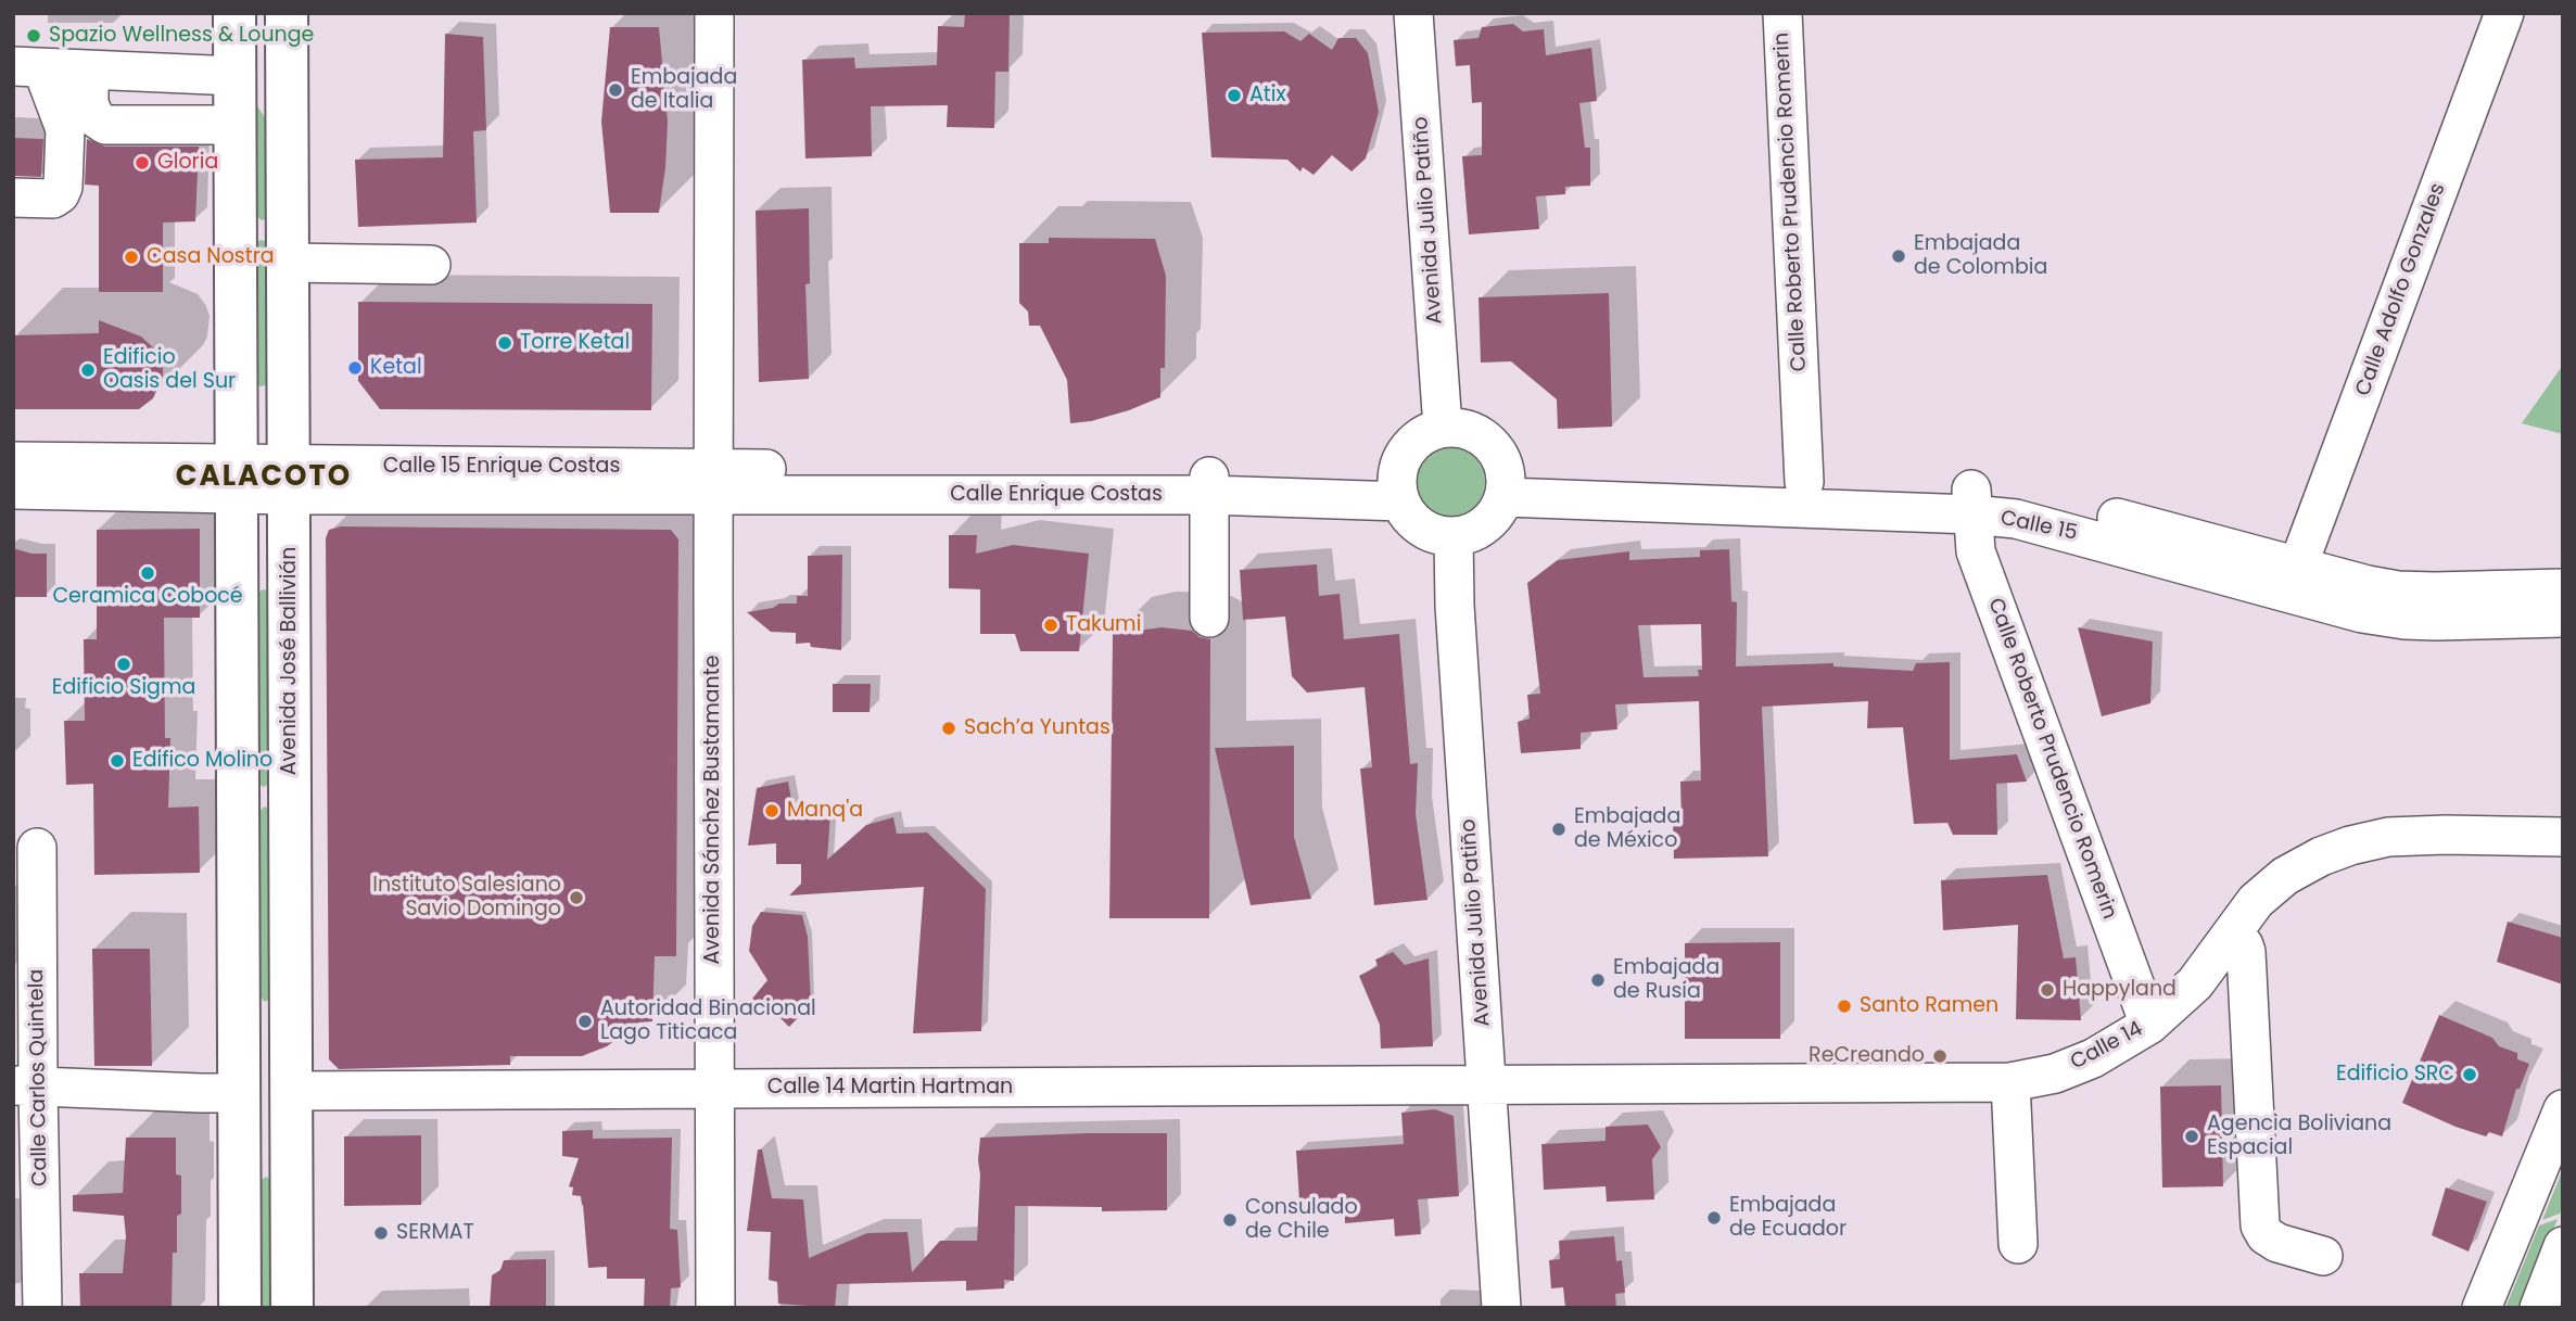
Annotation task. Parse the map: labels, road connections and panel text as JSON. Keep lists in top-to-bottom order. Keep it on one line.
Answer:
{"streets":{"main road":["Avenida José Ballivián"],"street":["Calle Roberto Prudencio Romerin","Avenida Julio Patiño","Calle Adolfo Gonzales","Calle 15 Enrique Costas","Calle Enrique Costas","Calle 15","Avenida Sánchez Bustamante","Calle 14","Calle Carlos Quintela","Calle 14 Martin Hartman"]},"crossings":[["Calle Roberto Prudencio Romerin","Calle 15"],["Calle Roberto Prudencio Romerin","Calle 14"],["Avenida Julio Patiño","Calle Enrique Costas"],["Avenida Julio Patiño","Calle 15"],["Avenida Julio Patiño","Calle 14"],["Avenida Julio Patiño","Calle 14 Martin Hartman"],["Calle Adolfo Gonzales","Calle 15"],["Calle 15 Enrique Costas","Calle Enrique Costas"],["Calle 15 Enrique Costas","Avenida José Ballivián"],["Calle 15 Enrique Costas","Avenida Sánchez Bustamante"],["Calle Enrique Costas","Calle 15"],["Calle Enrique Costas","Avenida Sánchez Bustamante"],["Avenida José Ballivián","Calle 14 Martin Hartman"],["Avenida Sánchez Bustamante","Calle 14 Martin Hartman"],["Calle 14","Calle 14 Martin Hartman"]],"districts":["CALACOTO"],"places":["Spazio Wellness & Lounge","Embajada de Italia","Atix","Gloria","Embajada de Colombia","Casa Nostra","Torre Ketal","Ketal","Edificio Oasis del Sur","Ceramica Cobocé","Takumi","Edificio Sigma","Sach’a Yuntas","Edifico Molino","Manq'a","Embajada de México","Instituto Salesiano Savio Domingo","Embajada de Rusia","Happyland","Santo Ramen","Autoridad Binacional Lago Titicaca","ReCreando","Edificio SRC","Agencia Boliviana Espacial","Embajada de Ecuador","Consulado de Chile","SERMAT"]}
